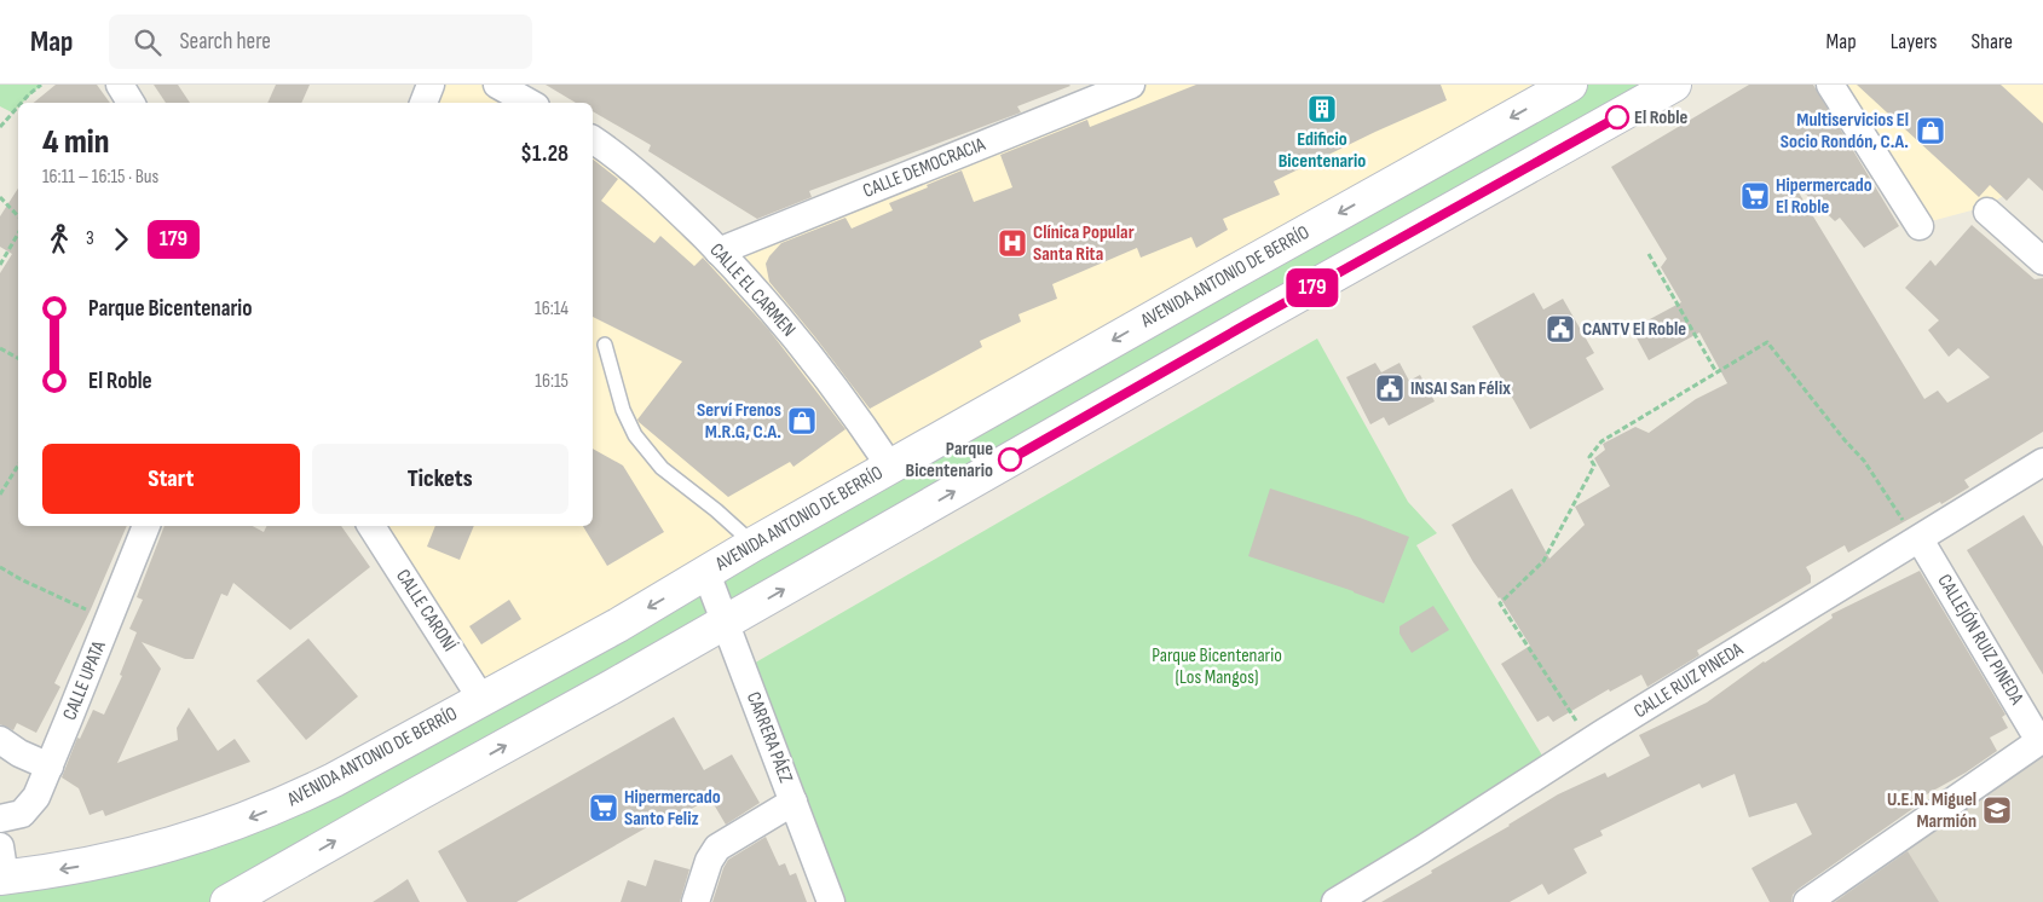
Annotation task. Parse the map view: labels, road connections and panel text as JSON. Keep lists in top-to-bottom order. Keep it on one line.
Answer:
{"streets":{"street":["CALLE DEMOCRACIA","AVENIDA ANTONIO DE BERRÍO","CALLE EL CARMEN","CALLE CARONÍ","CALLEJÓN RUIZ PINEDA","CALLE UPATA","CALLE RUIZ PINEDA","CARRERA PÁEZ"]},"crossings":[["CALLE DEMOCRACIA","CALLE EL CARMEN"],["AVENIDA ANTONIO DE BERRÍO","CALLE EL CARMEN"],["AVENIDA ANTONIO DE BERRÍO","CALLE CARONÍ"],["AVENIDA ANTONIO DE BERRÍO","CARRERA PÁEZ"],["CALLEJÓN RUIZ PINEDA","CALLE RUIZ PINEDA"]],"parks":["Parque Bicentenario (Los Mangos)"],"places":{"building":["Edificio Bicentenario"],"other":["El Roble","Parque Bicentenario"],"shop":["Multiservicios El Socio Rondón, C.A.","Serví Frenos M.R.G, C.A."],"supermarket":["Hipermercado El Roble","Hipermercado Santo Feliz"],"hospital":["Clínica Popular Santa Rita"],"public building":["CANTV El Roble","INSAI San Félix"],"school or university":["U.E.N. Miguel Marmión"]},"lines":["bus line 179"],"page":{"header":"Map","search":"Search here","nav":["Map","Layers","Share"],"on_map":"179","heading":["4 min","16:11 – 16:15 · Bus","$1.28"],"legs":["3","179"],"list":[{"name":"Parque Bicentenario","value":"16:14"},{"name":"El Roble","value":"16:15"}],"buttons":["Start","Tickets"]}}
